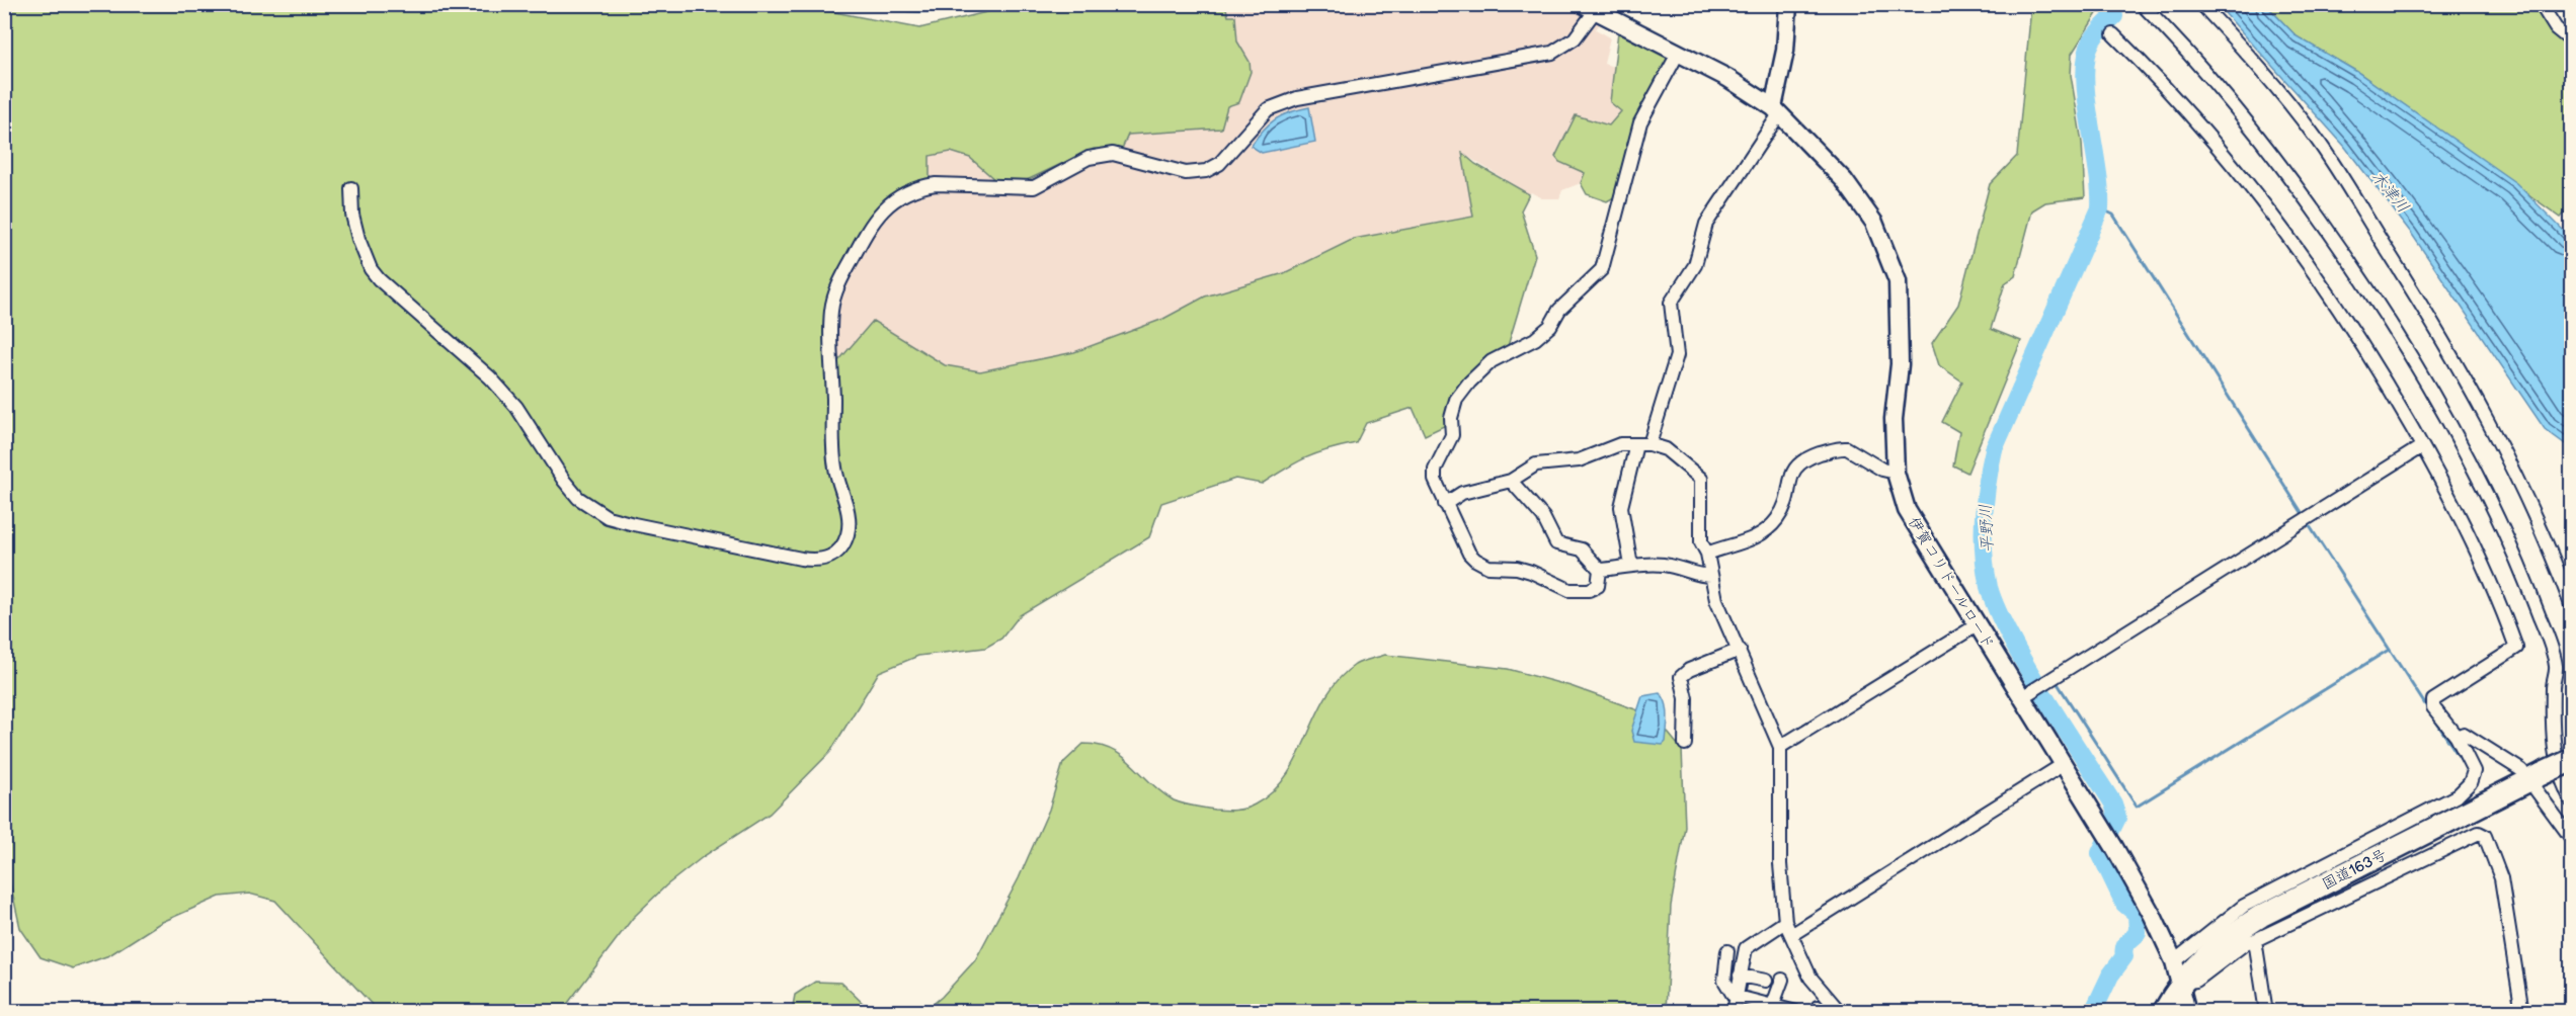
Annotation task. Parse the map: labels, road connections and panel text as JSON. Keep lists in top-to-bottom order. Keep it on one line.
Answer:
{"streets":{"highway":["国道163号"],"street":["伊賀コリドールロード"]},"crossings":[["伊賀コリドールロード","国道163号"]],"water":["木津川","平野川"]}
